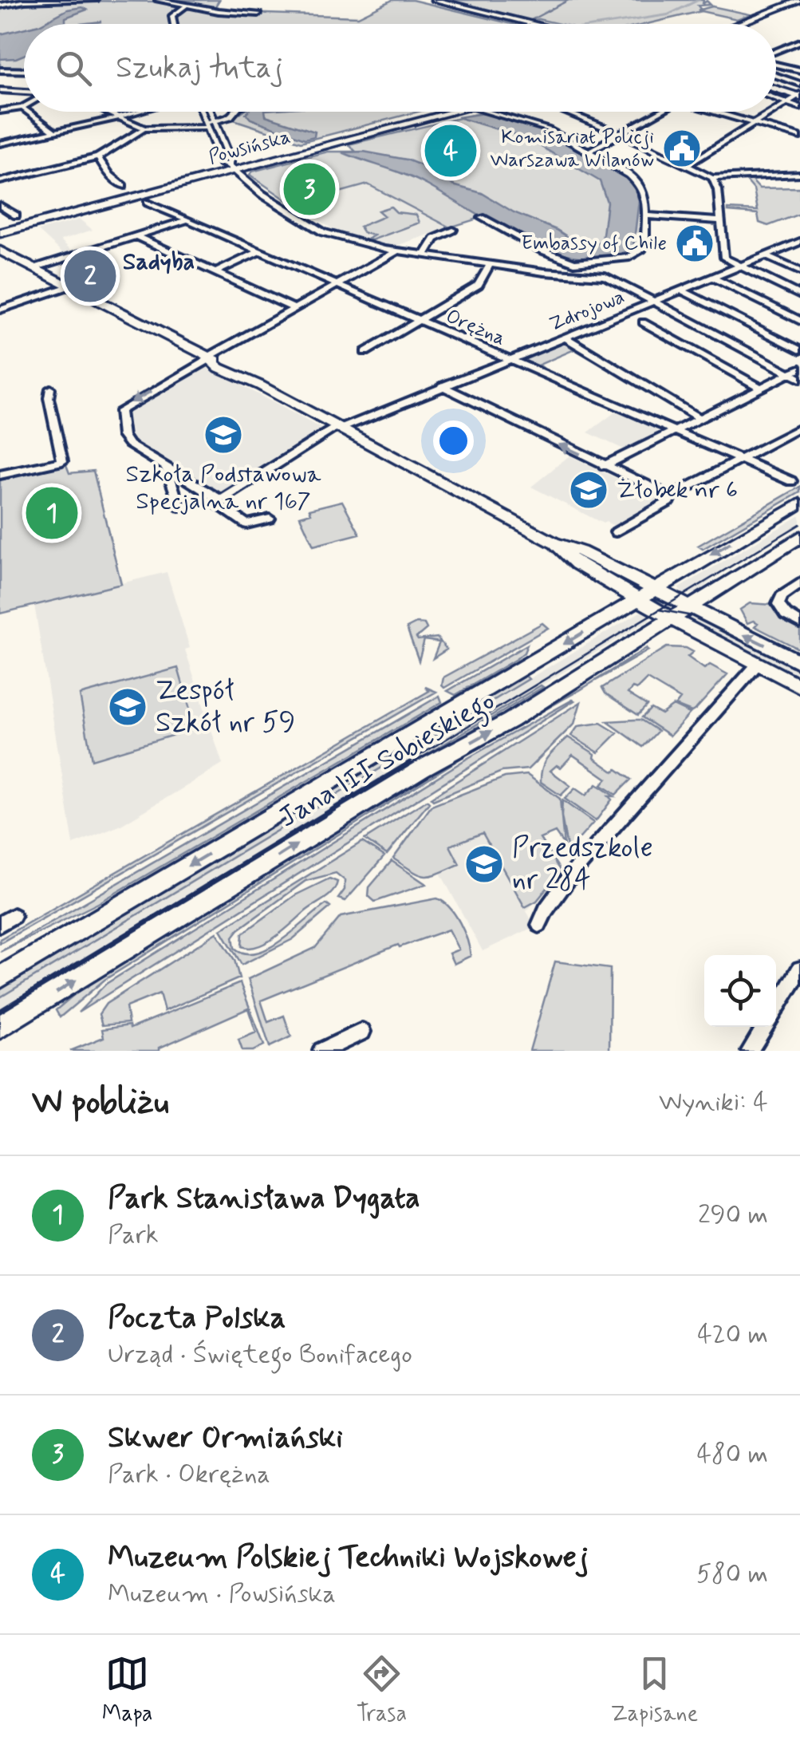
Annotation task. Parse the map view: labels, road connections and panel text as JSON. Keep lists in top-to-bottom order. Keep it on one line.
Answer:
{"streets":{"main road":["Powsińska","Jana III Sobieskiego"],"street":["Zdrojowa","Orężna"]},"crossings":[["Zdrojowa","Orężna"]],"districts":["Sadyba"],"places":{"public building":["Komisariat Policji Warszawa Wilanów","Embassy of Chile"],"school or university":["Szkoła Podstawowa Specjalna nr 167","Żłobek nr 6","Zespół Szkół nr 59","Przedszkole nr 284"]},"page":{"search":"Szukaj tutaj","pins":["4","3","2","1"],"heading":["W pobliżu","Wyniki: 4"],"list":[{"mark":"1","name":"Park Stanisława Dygata","note":"Park","value":"290 m"},{"mark":"2","name":"Poczta Polska","note":"Urząd · Świętego Bonifacego","value":"420 m"},{"mark":"3","name":"Skwer Ormiański","note":"Park · Okrężna","value":"480 m"},{"mark":"4","name":"Muzeum Polskiej Techniki Wojskowej","note":"Muzeum · Powsińska","value":"580 m"}],"nav":["Mapa","Trasa","Zapisane"]}}
